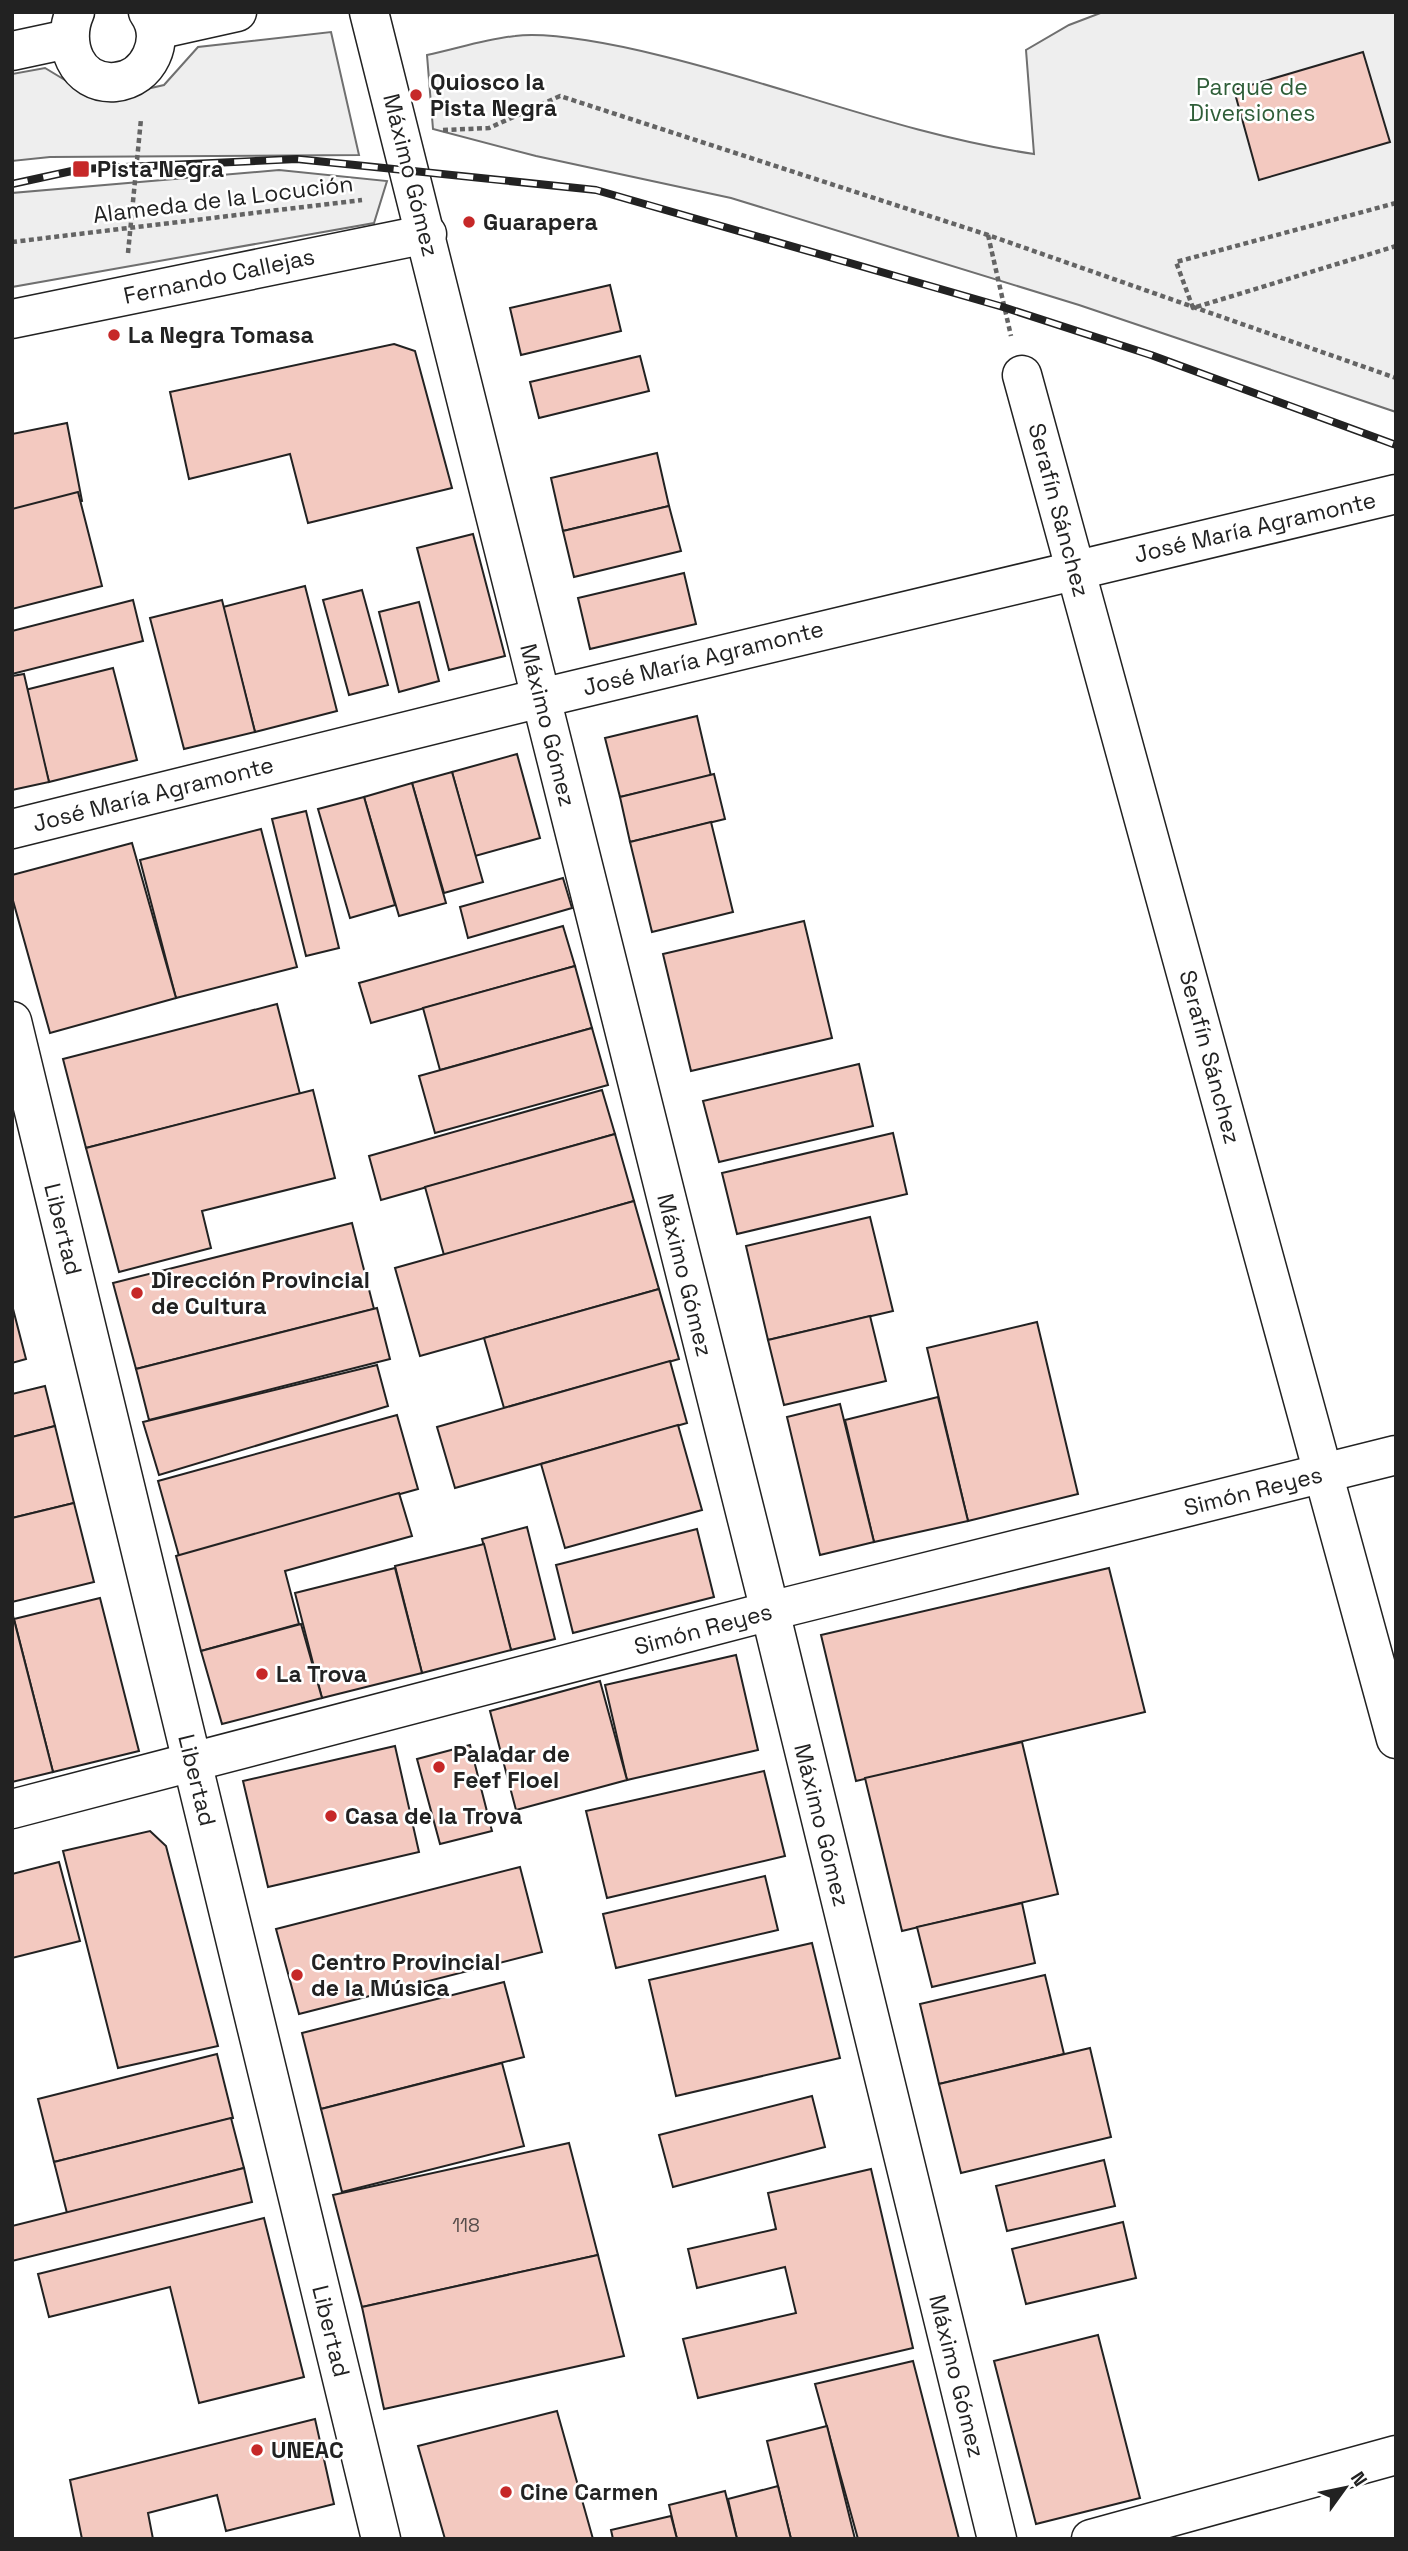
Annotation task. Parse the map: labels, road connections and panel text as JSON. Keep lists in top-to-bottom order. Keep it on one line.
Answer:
{"streets":{"street":["Máximo Gómez","Fernando Callejas","Serafín Sánchez","José María Agramonte","Libertad","Simón Reyes"],"path":["Alameda de la Locución"]},"crossings":[["Máximo Gómez","Fernando Callejas"],["Máximo Gómez","José María Agramonte"],["Máximo Gómez","Simón Reyes"],["Serafín Sánchez","José María Agramonte"],["Serafín Sánchez","Simón Reyes"],["Libertad","Simón Reyes"]],"parks":["Parque de Diversiones"],"places":{"other":["Quiosco la Pista Negra","Guarapera","La Negra Tomasa","Dirección Provincial de Cultura","La Trova","Paladar de Feef Floel","Casa de la Trova","Centro Provincial de la Música","UNEAC","Cine Carmen"],"transit":["Pista Negra"]},"house_numbers":["118"],"north":"top right"}
